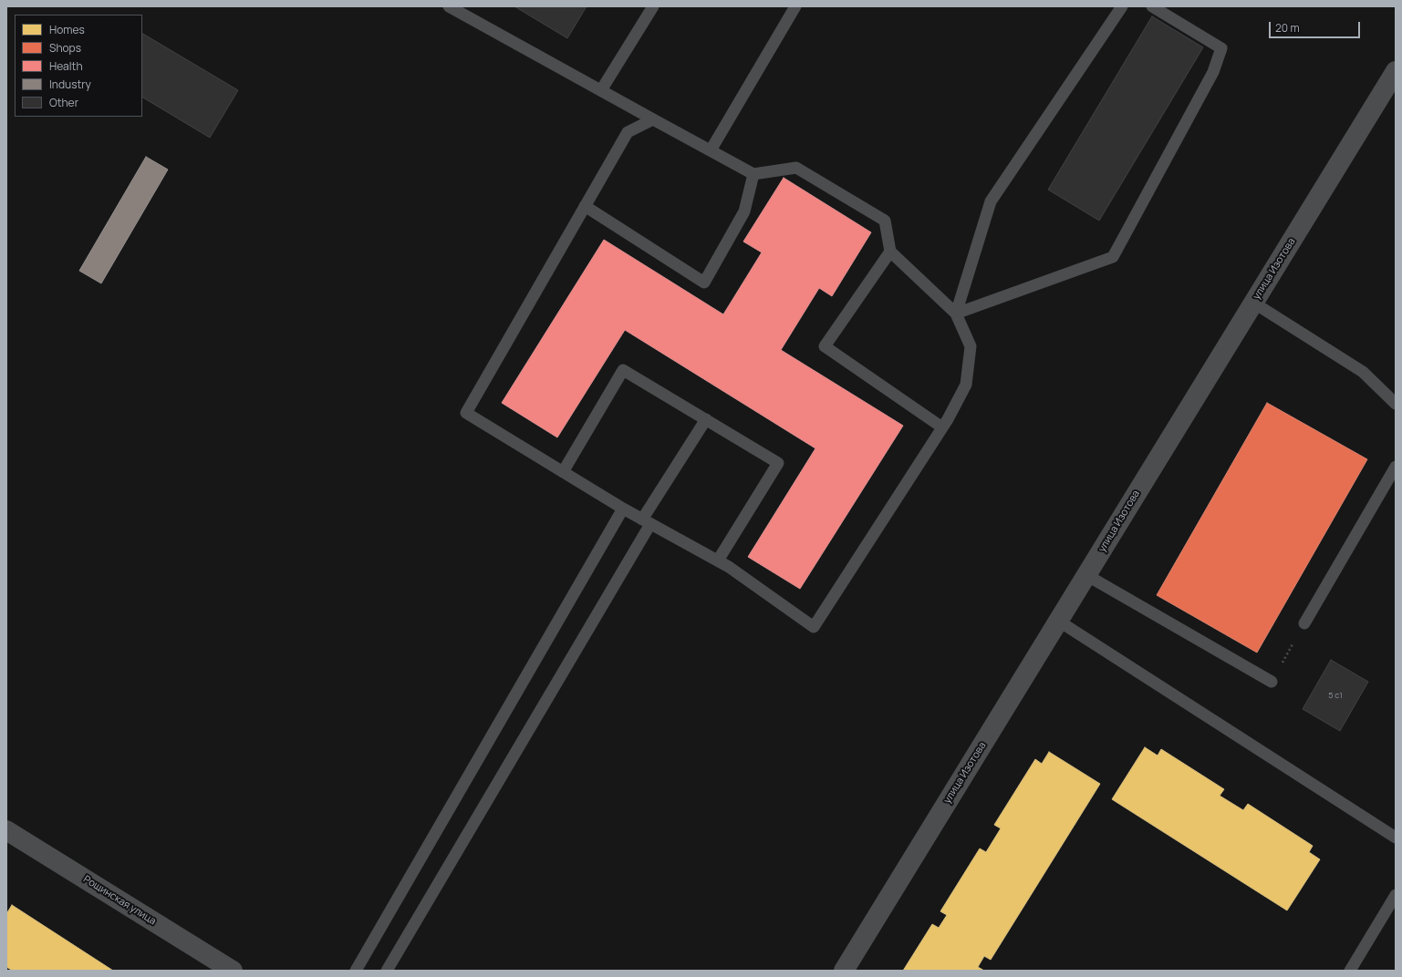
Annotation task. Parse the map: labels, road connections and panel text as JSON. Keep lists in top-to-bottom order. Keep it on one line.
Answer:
{"streets":{"street":["улица Изотова","Рощинская улица"]},"house_numbers":["5 с1"],"legend":["Homes","Shops","Health","Industry","Other"],"scale_bar":"20 m"}
